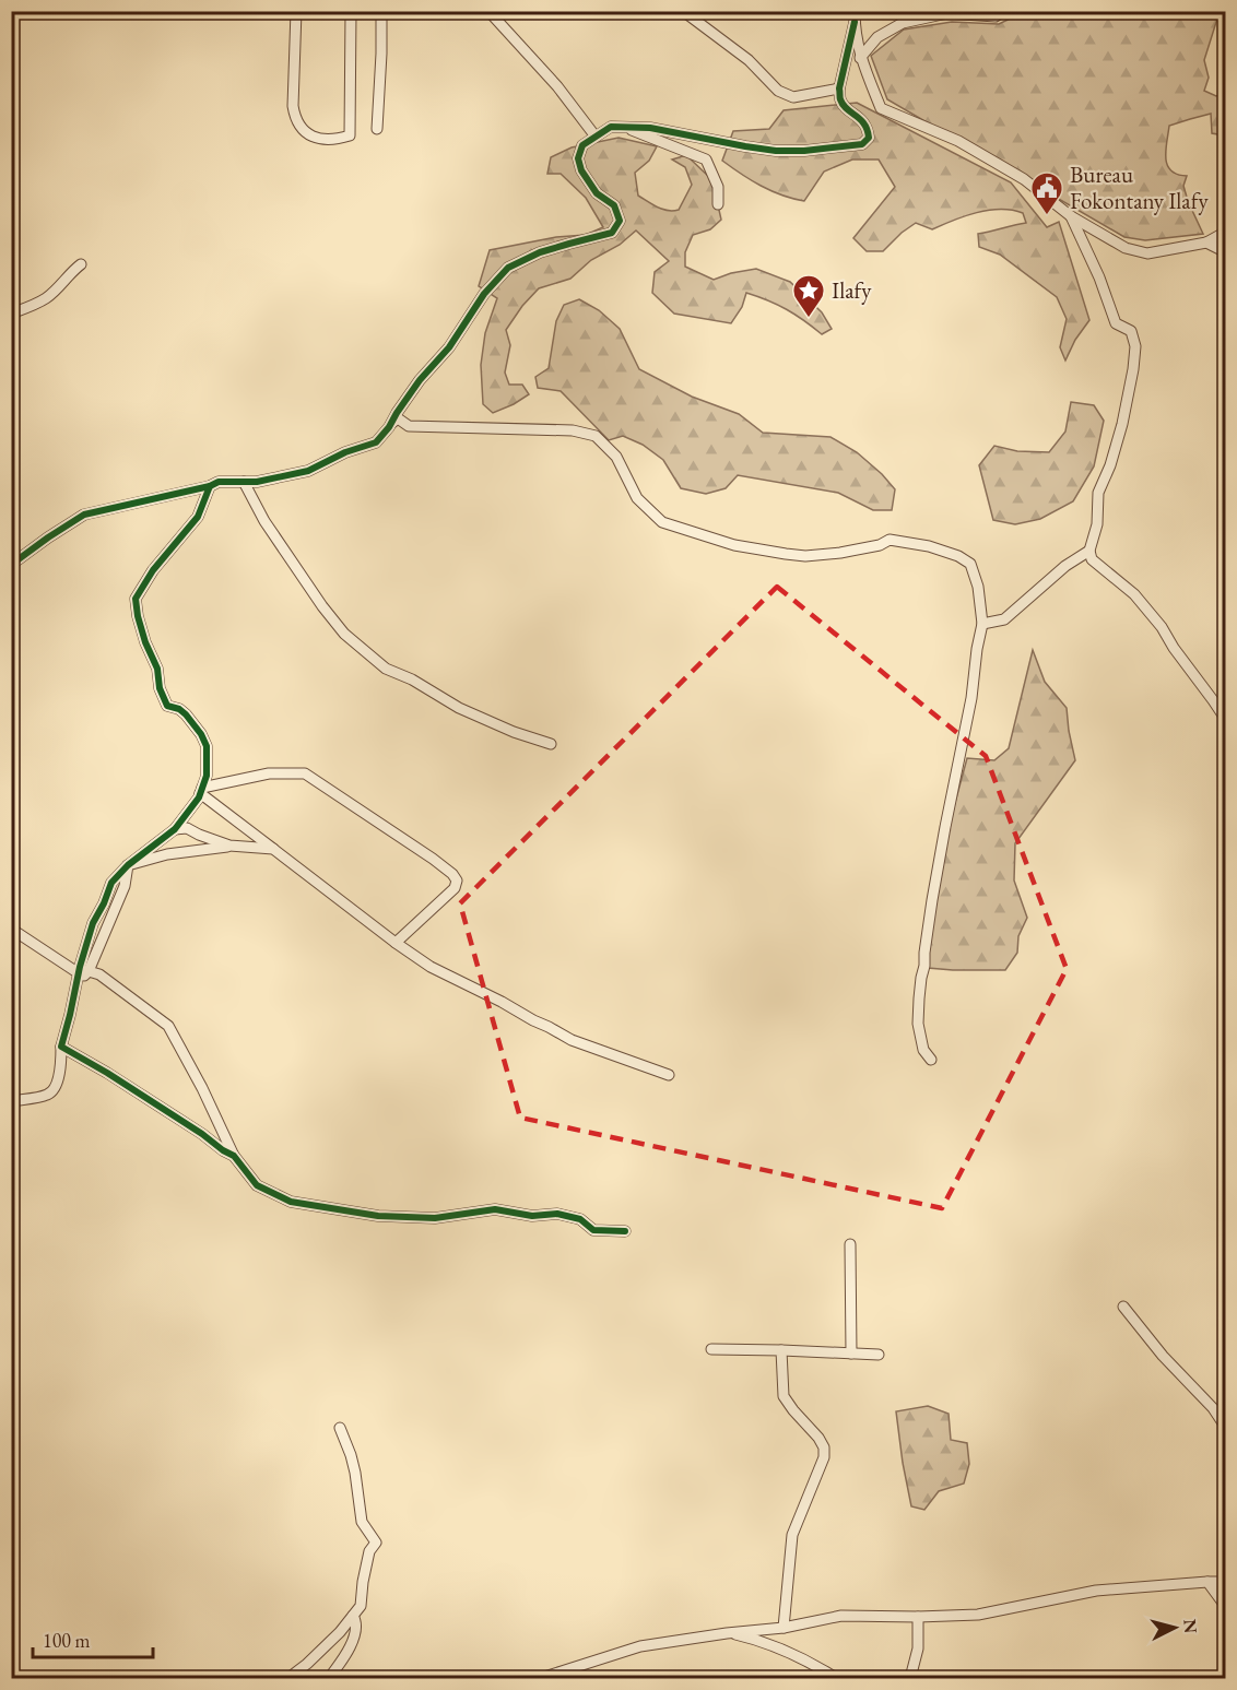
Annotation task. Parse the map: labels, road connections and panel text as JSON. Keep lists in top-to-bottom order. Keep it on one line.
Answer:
{"places":{"public building":["Bureau Fokontany Ilafy"],"place":["Ilafy"]},"scale_bar":"100 m","north":"right"}
